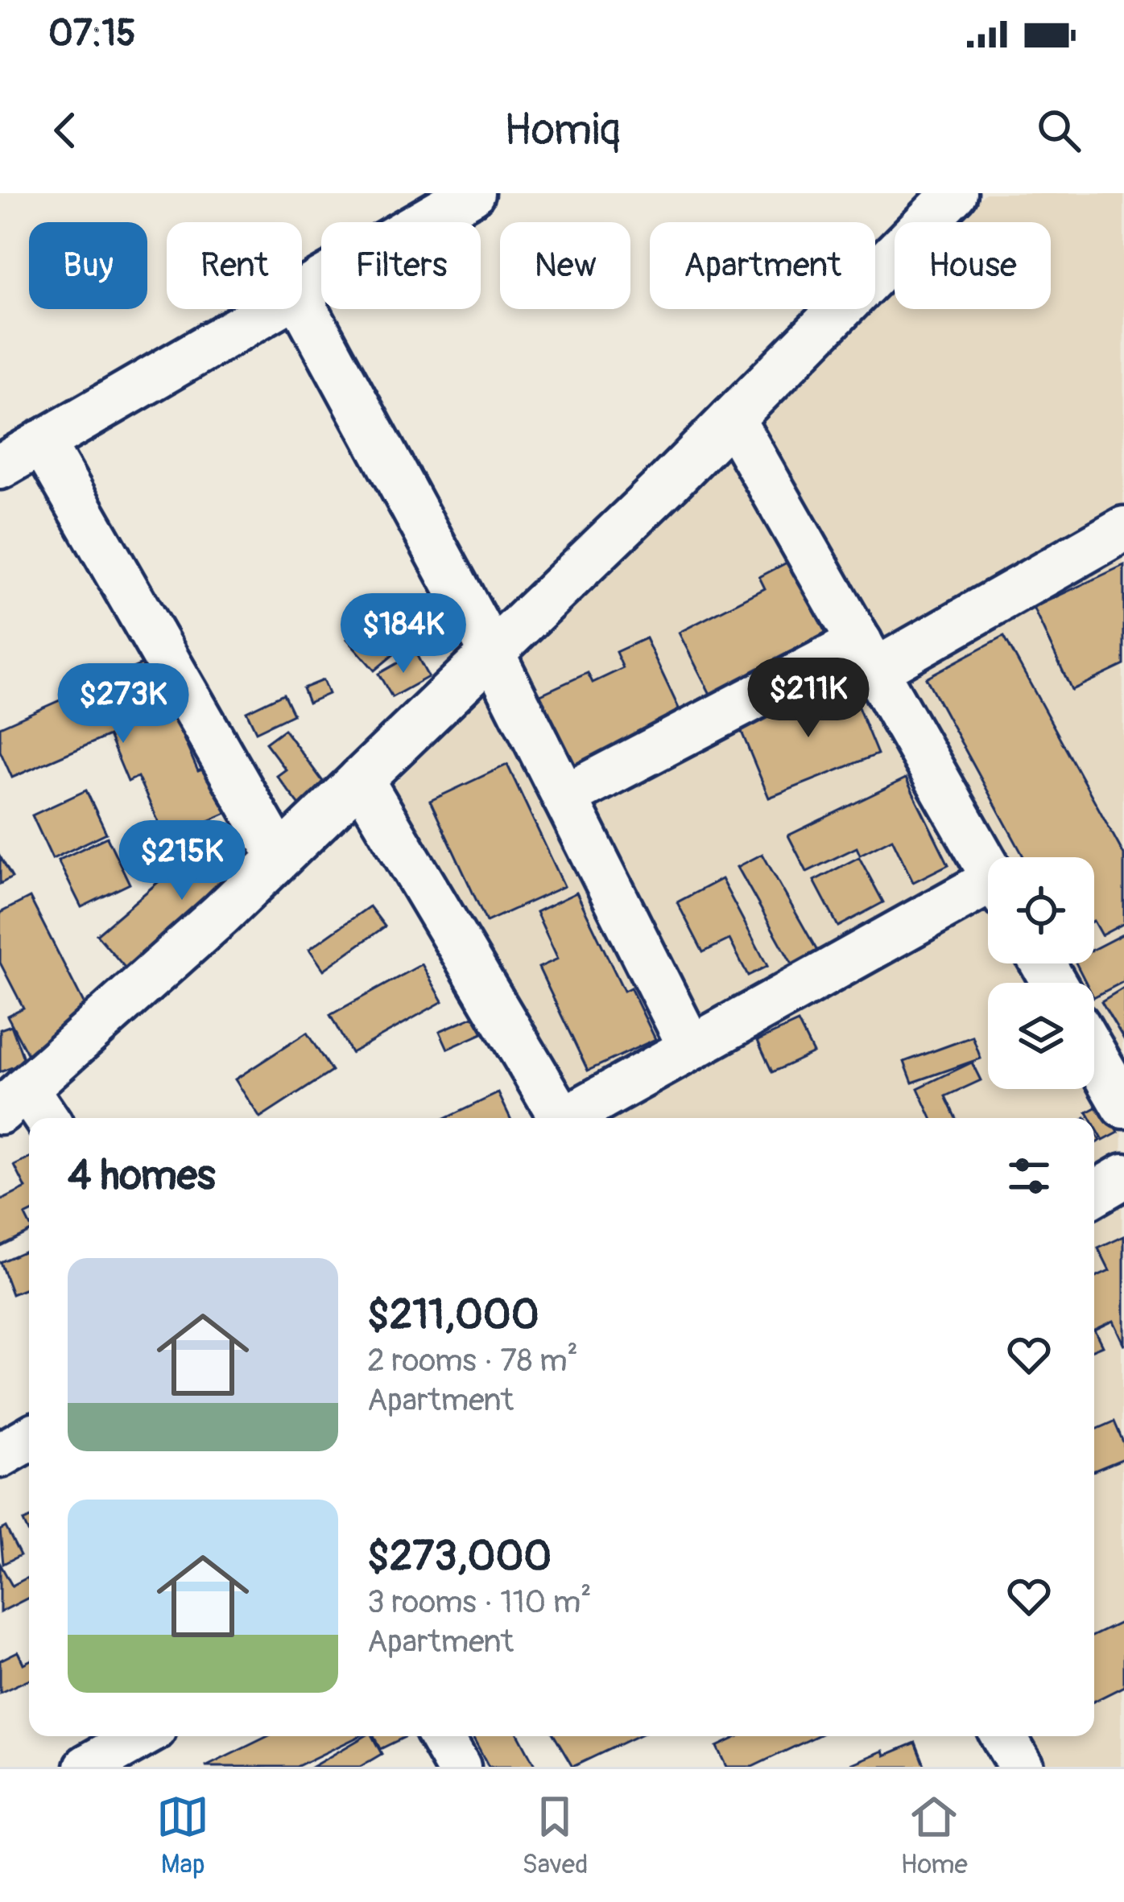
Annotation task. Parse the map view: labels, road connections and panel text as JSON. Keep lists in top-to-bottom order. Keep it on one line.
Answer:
{"page":{"status":"07:15","header":"Homiq","chip":["Buy","Rent","Filters","New","Apartment","House"],"price":["$184K","$211K","$273K","$215K"],"heading":"4 homes","list":[{"name":"$211,000","note":"2 rooms · 78 m² · Apartment"},{"name":"$273,000","note":"3 rooms · 110 m² · Apartment"}],"tabs":["Map","Saved","Home"]}}
